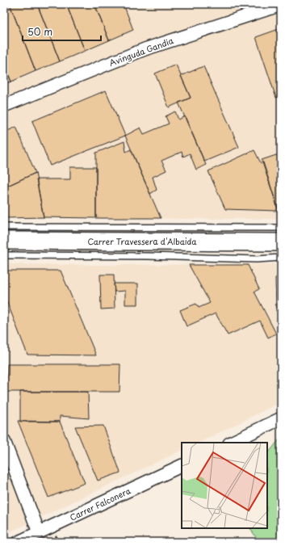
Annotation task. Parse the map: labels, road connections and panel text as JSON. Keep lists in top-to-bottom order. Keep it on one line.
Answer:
{"streets":{"main road":["Carrer Travessera d'Albaida"],"street":["Avinguda Gandia","Carrer Falconera"]},"scale_bar":"50 m"}
